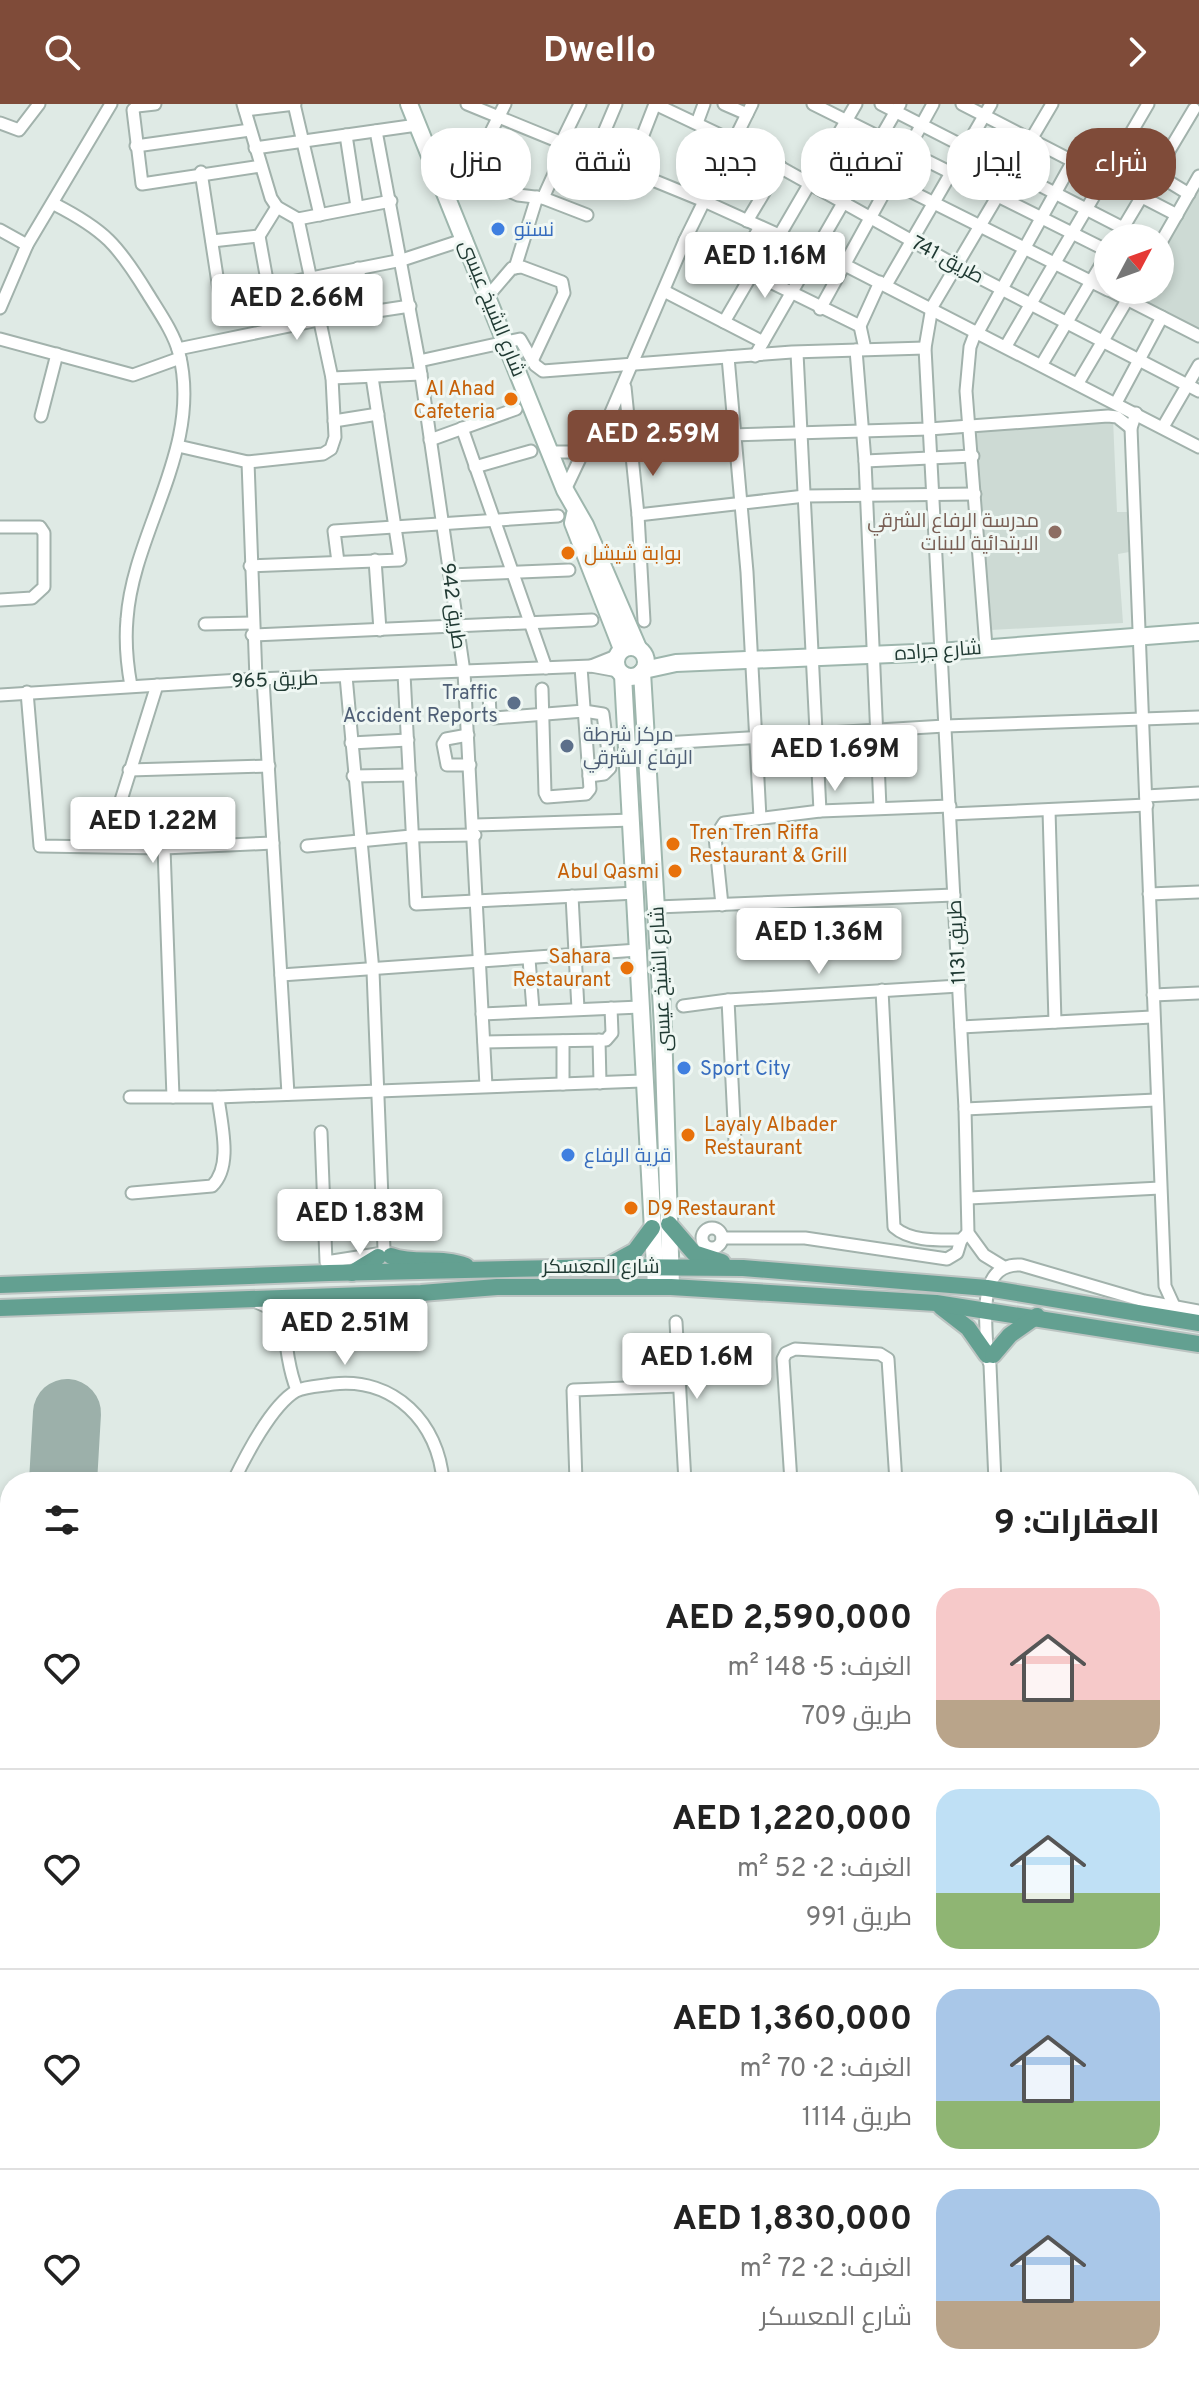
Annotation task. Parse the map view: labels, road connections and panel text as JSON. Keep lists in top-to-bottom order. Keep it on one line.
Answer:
{"streets":{"main road":["شارع المعسكر"],"street":["طريق 741","شارع الشيخ عيسى","طريق 942","شارع جراده","طريق 965","طريق 1131"]},"crossings":[["شارع الشيخ عيسى","شارع جراده"],["شارع الشيخ عيسى","طريق 965"],["شارع الشيخ عيسى","شارع المعسكر"],["طريق 942","طريق 965"],["شارع جراده","طريق 965"],["شارع جراده","طريق 1131"]],"places":["نستو","Al Ahad Cafeteria","مدرسة الرفاع الشرقي الابتدائية للبنات","بوابة شيشل","Traffic Accident Reports","مركز شرطة الرفاع الشرقي","Tren Tren Riffa Restaurant & Grill","Abul Qasmi","Sahara Restaurant","Sport City","Layaly Albader Restaurant","قرية الرفاع","D9 Restaurant"],"north":"top right","page":{"header":"Dwello","chip":["شراء","إيجار","تصفية","جديد","شقة","منزل"],"price":["AED 1.16M","AED 2.66M","AED 2.59M","AED 1.69M","AED 1.22M","AED 1.36M","AED 1.83M","AED 2.51M","AED 1.6M"],"heading":"العقارات: 9","list":[{"name":"AED 2,590,000","note":"الغرف: 5 · 148 m² · طريق 709"},{"name":"AED 1,220,000","note":"الغرف: 2 · 52 m² · طريق 991"},{"name":"AED 1,360,000","note":"الغرف: 2 · 70 m² · طريق 1114"},{"name":"AED 1,830,000","note":"الغرف: 2 · 72 m² · شارع المعسكر"}]}}
